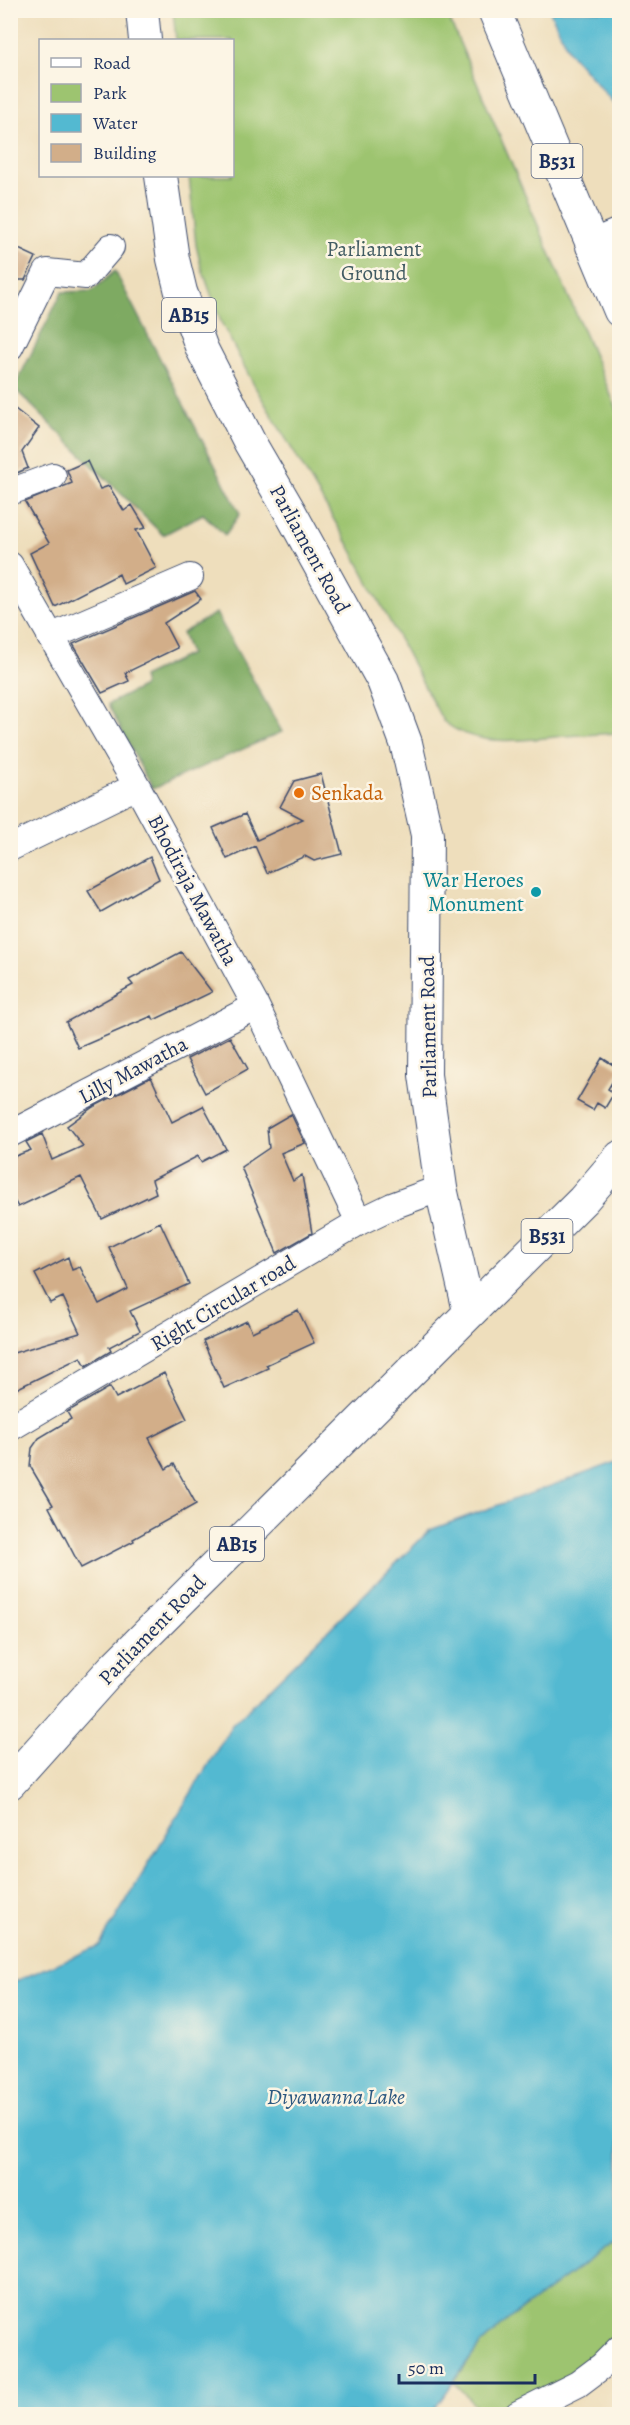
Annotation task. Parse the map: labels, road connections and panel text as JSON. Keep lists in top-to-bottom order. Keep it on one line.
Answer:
{"streets":{"main road":["B531","AB15","Parliament Road"],"street":["Bhodiraja Mawatha","Lilly Mawatha","Right Circular road"]},"crossings":[["B531","Parliament Road"],["Parliament Road","Right Circular road"],["Bhodiraja Mawatha","Lilly Mawatha"],["Bhodiraja Mawatha","Right Circular road"]],"water":["Diyawanna Lake"],"parks":["Parliament Ground"],"places":["Senkada","War Heroes Monument"],"legend":["Road","Park","Water","Building"],"scale_bar":"50 m"}
